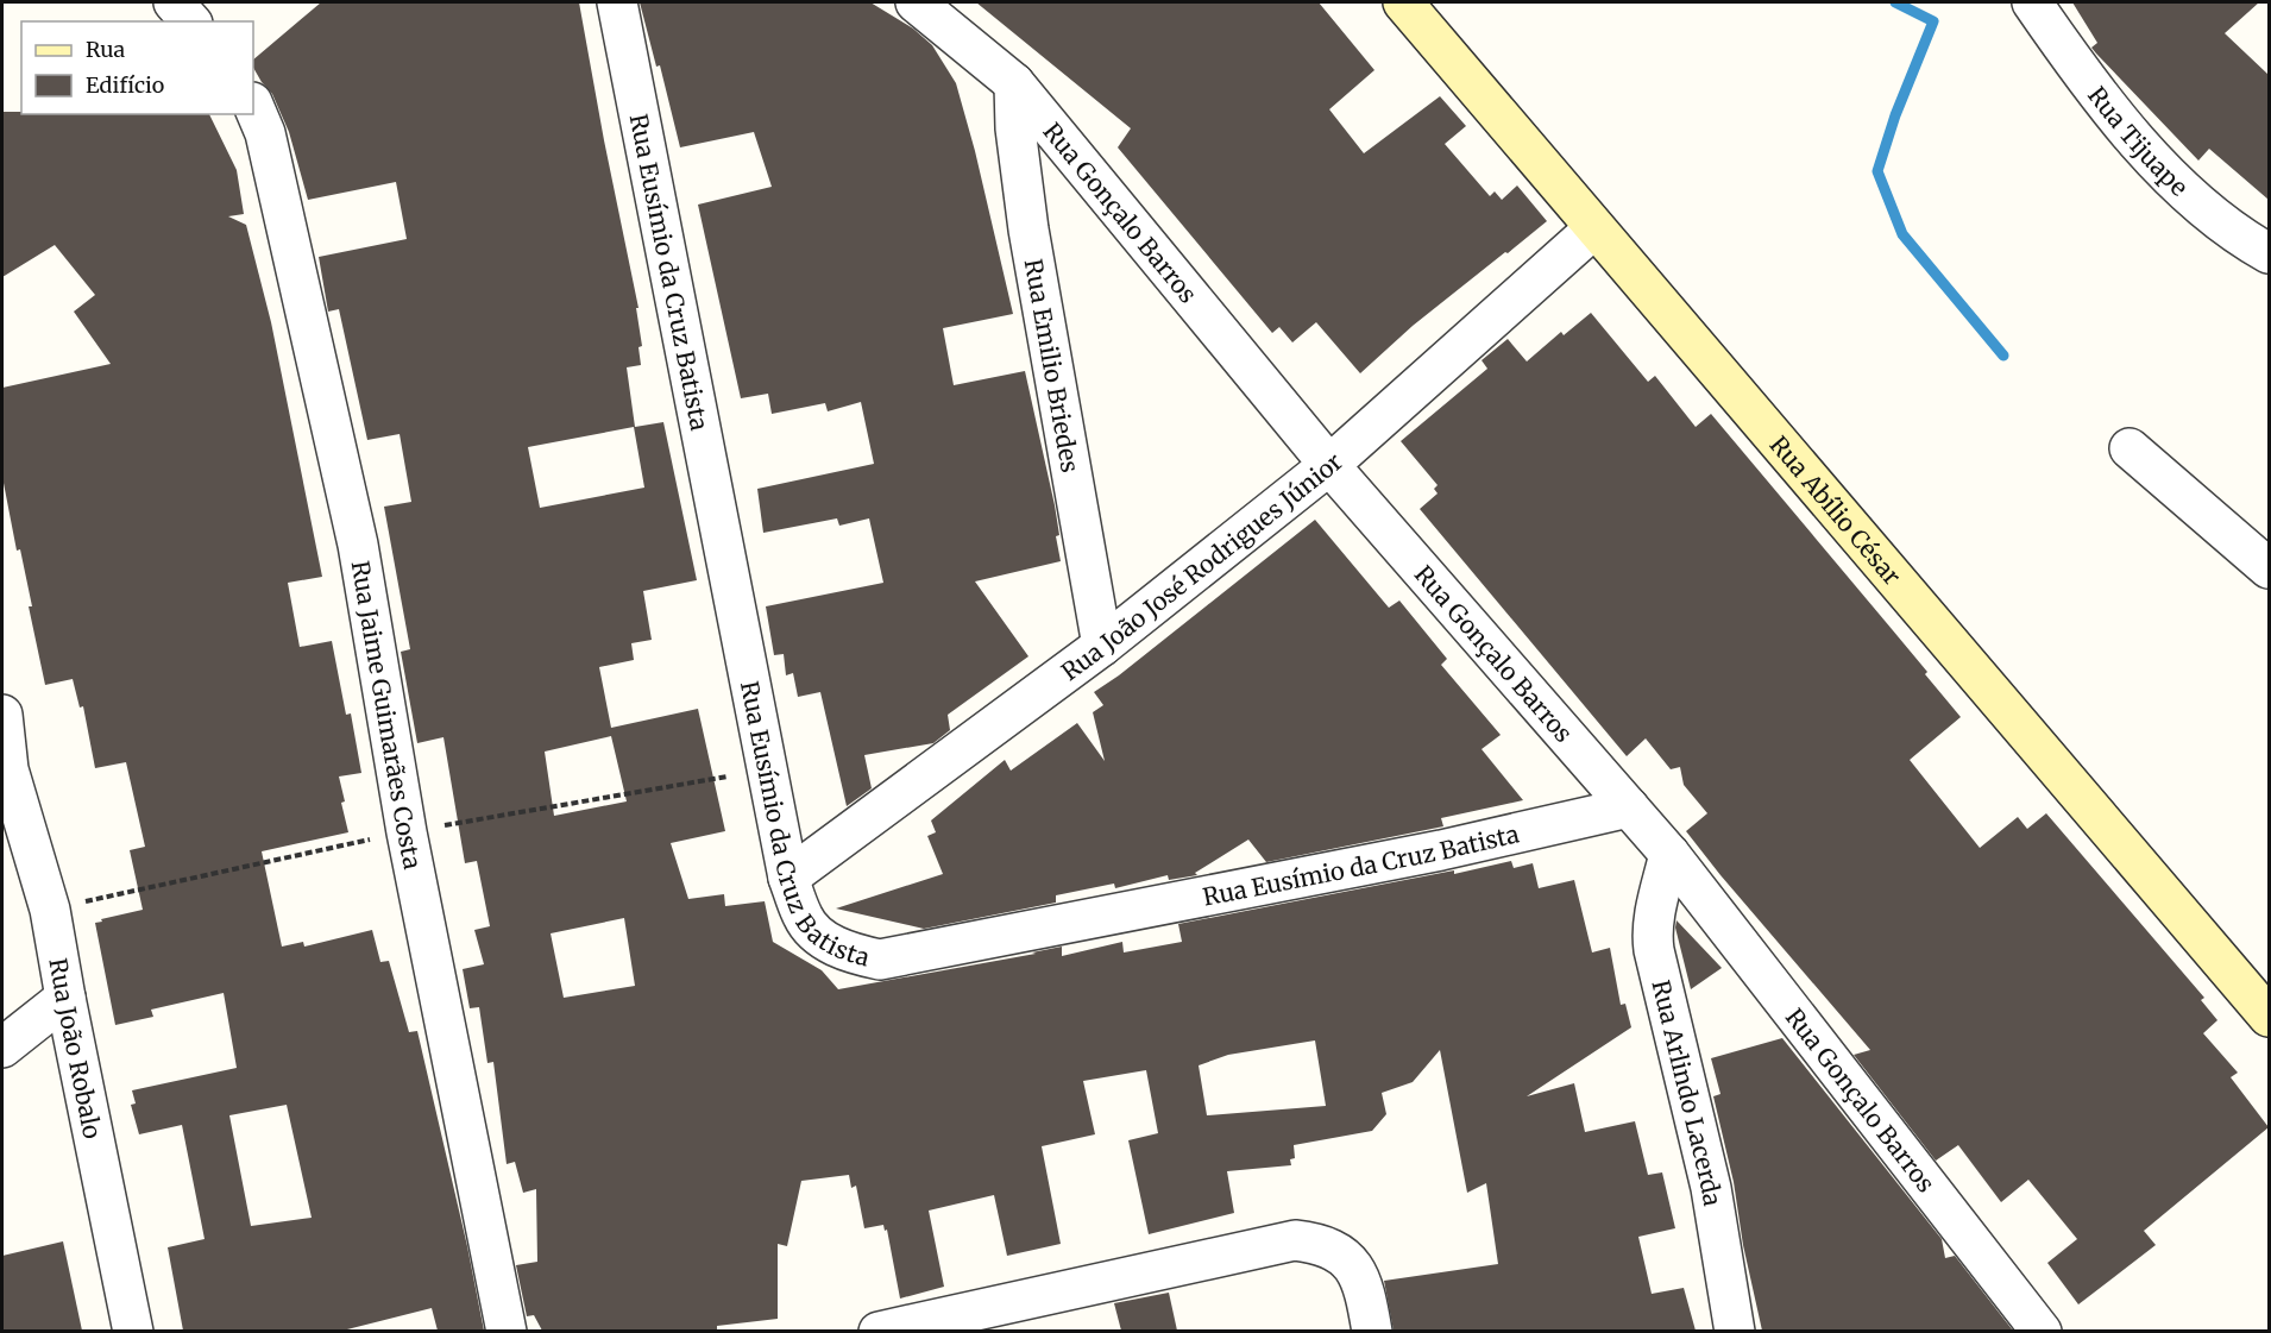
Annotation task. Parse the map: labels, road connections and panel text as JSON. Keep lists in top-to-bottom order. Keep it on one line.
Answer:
{"streets":{"main road":["Rua Abílio César"],"street":["Rua Tijuape","Rua Gonçalo Barros","Rua Eusímio da Cruz Batista","Rua Emilio Briedes","Rua João José Rodrigues Júnior","Rua Jaime Guimarães Costa","Rua João Robalo","Rua Arlindo Lacerda"]},"crossings":[["Rua Gonçalo Barros","Rua Eusímio da Cruz Batista"],["Rua Gonçalo Barros","Rua Emilio Briedes"],["Rua Gonçalo Barros","Rua João José Rodrigues Júnior"],["Rua Gonçalo Barros","Rua Arlindo Lacerda"],["Rua Eusímio da Cruz Batista","Rua João José Rodrigues Júnior"],["Rua Emilio Briedes","Rua João José Rodrigues Júnior"],["Rua Abílio César","Rua João José Rodrigues Júnior"]],"legend":["Rua","Edifício"]}
